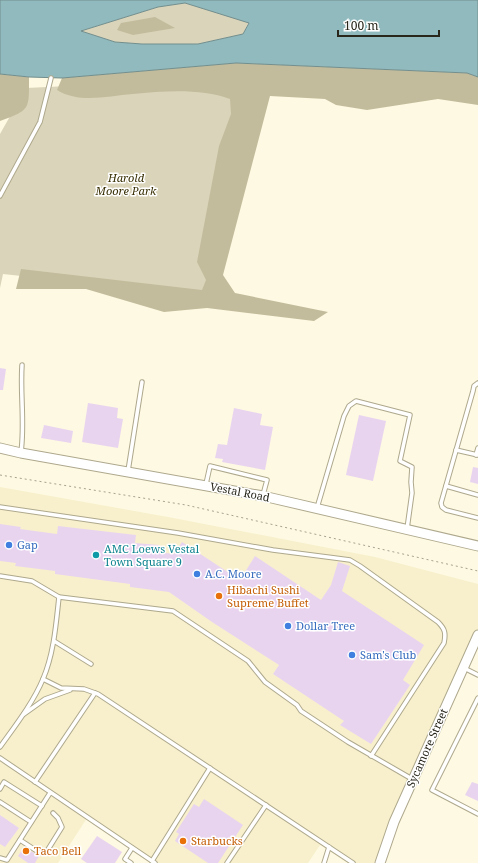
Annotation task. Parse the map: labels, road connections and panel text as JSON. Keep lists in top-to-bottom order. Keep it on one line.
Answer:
{"streets":{"street":["Vestal Road","Sycamore Street"]},"parks":["Harold Moore Park"],"places":["Gap","AMC Loews Vestal Town Square 9","A.C. Moore","Hibachi Sushi Supreme Buffet","Dollar Tree","Sam's Club","Starbucks","Taco Bell"],"scale_bar":"100 m"}
